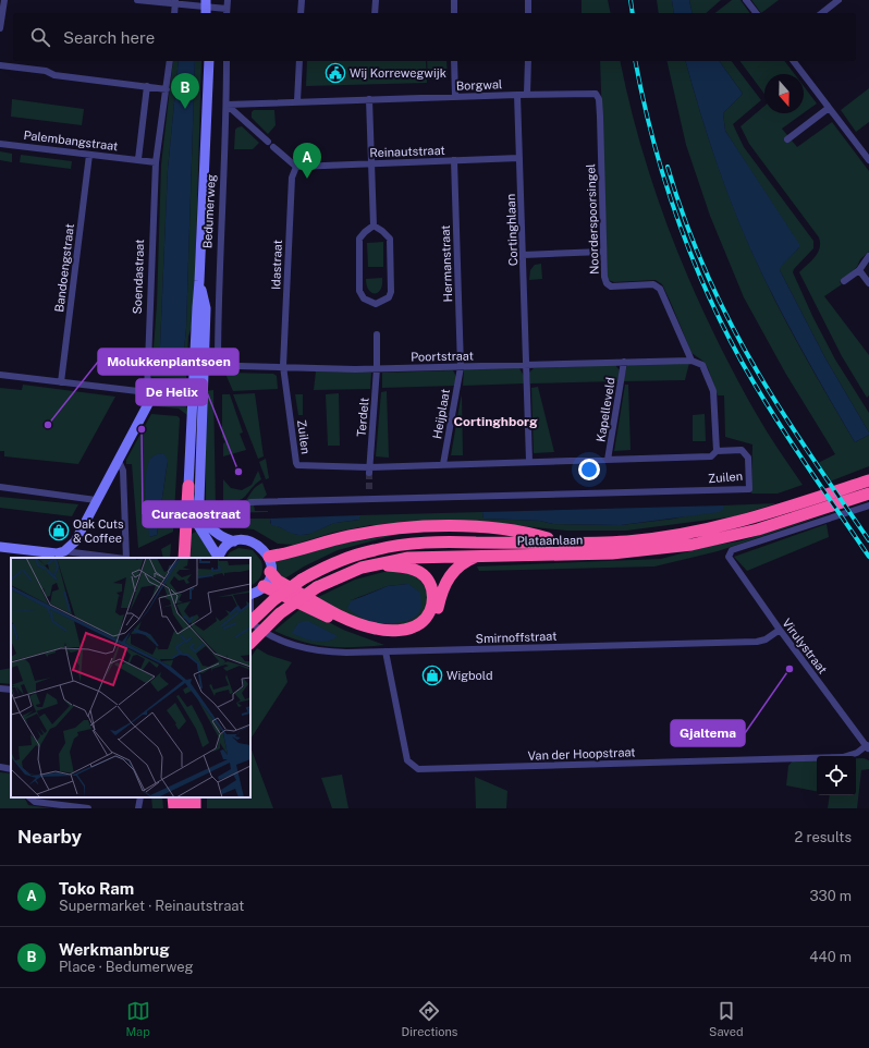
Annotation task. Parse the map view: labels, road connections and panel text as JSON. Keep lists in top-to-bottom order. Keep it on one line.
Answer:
{"streets":{"highway":["Plataanlaan"],"main road":["Bedumerweg","Soendastraat"],"street":["Borgwal","Palembangstraat","Reinautstraat","Noorderspoorsingel","Cortinghlaan","Hermanstraat","Idastraat","Bandoengstraat","Poortstraat","Kapelleveld","Heijplaat","Terdelt","Zuilen","Smirnoffstraat","Virulystraat","Van der Hoopstraat"]},"crossings":[["Borgwal","Bedumerweg"],["Borgwal","Noorderspoorsingel"],["Borgwal","Cortinghlaan"],["Palembangstraat","Bandoengstraat"],["Reinautstraat","Cortinghlaan"],["Reinautstraat","Hermanstraat"],["Reinautstraat","Idastraat"],["Bedumerweg","Poortstraat"],["Noorderspoorsingel","Poortstraat"],["Cortinghlaan","Poortstraat"],["Cortinghlaan","Zuilen"],["Hermanstraat","Poortstraat"],["Hermanstraat","Heijplaat"],["Idastraat","Poortstraat"],["Idastraat","Zuilen"],["Poortstraat","Kapelleveld"],["Poortstraat","Heijplaat"],["Poortstraat","Terdelt"],["Poortstraat","Zuilen"],["Kapelleveld","Zuilen"],["Heijplaat","Zuilen"],["Terdelt","Zuilen"],["Plataanlaan","Smirnoffstraat"],["Smirnoffstraat","Virulystraat"],["Smirnoffstraat","Van der Hoopstraat"],["Virulystraat","Van der Hoopstraat"]],"districts":["Cortinghborg"],"places":{"public building":["Wij Korrewegwijk"],"other":["Molukkenplantsoen","Curacaostraat","De Helix","Gjaltema"],"shop":["Oak Cuts & Coffee","Wigbold"]},"north":"bottom","page":{"search":"Search here","pins":["B","A"],"heading":["Nearby","2 results"],"list":[{"mark":"A","name":"Toko Ram","note":"Supermarket · Reinautstraat","value":"330 m"},{"mark":"B","name":"Werkmanbrug","note":"Place · Bedumerweg","value":"440 m"}],"nav":["Map","Directions","Saved"]}}
